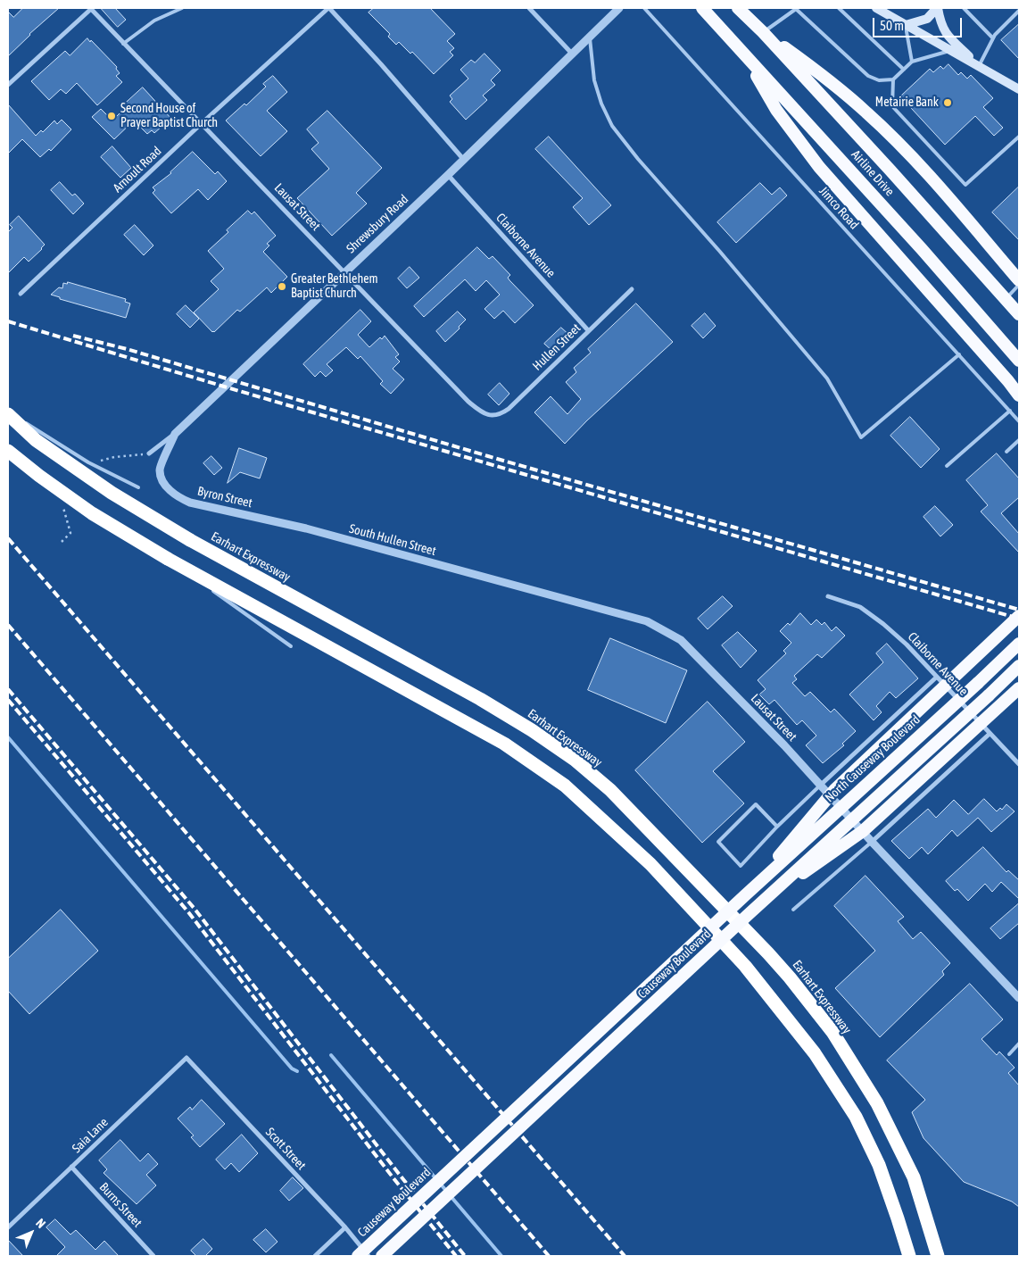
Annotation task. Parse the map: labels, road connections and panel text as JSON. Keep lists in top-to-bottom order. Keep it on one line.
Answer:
{"streets":{"highway":["Airline Drive","Earhart Expressway","North Causeway Boulevard","Causeway Boulevard"],"street":["Arnoult Road","Lausat Street","Shrewsbury Road","Claiborne Avenue","Hullen Street","Byron Street","South Hullen Street","Saia Lane","Scott Street","Burns Street"],"lane":["Jimco Road"]},"crossings":[["Arnoult Road","Lausat Street"],["Lausat Street","Shrewsbury Road"],["Lausat Street","Hullen Street"],["Lausat Street","South Hullen Street"],["Shrewsbury Road","Claiborne Avenue"],["Shrewsbury Road","Byron Street"],["Claiborne Avenue","Hullen Street"],["Byron Street","South Hullen Street"],["North Causeway Boulevard","Causeway Boulevard"],["Causeway Boulevard","Scott Street"],["Saia Lane","Scott Street"],["Saia Lane","Burns Street"]],"places":["Metairie Bank","Second House of Prayer Baptist Church","Greater Bethlehem Baptist Church"],"scale_bar":"50 m","north":"top right"}
